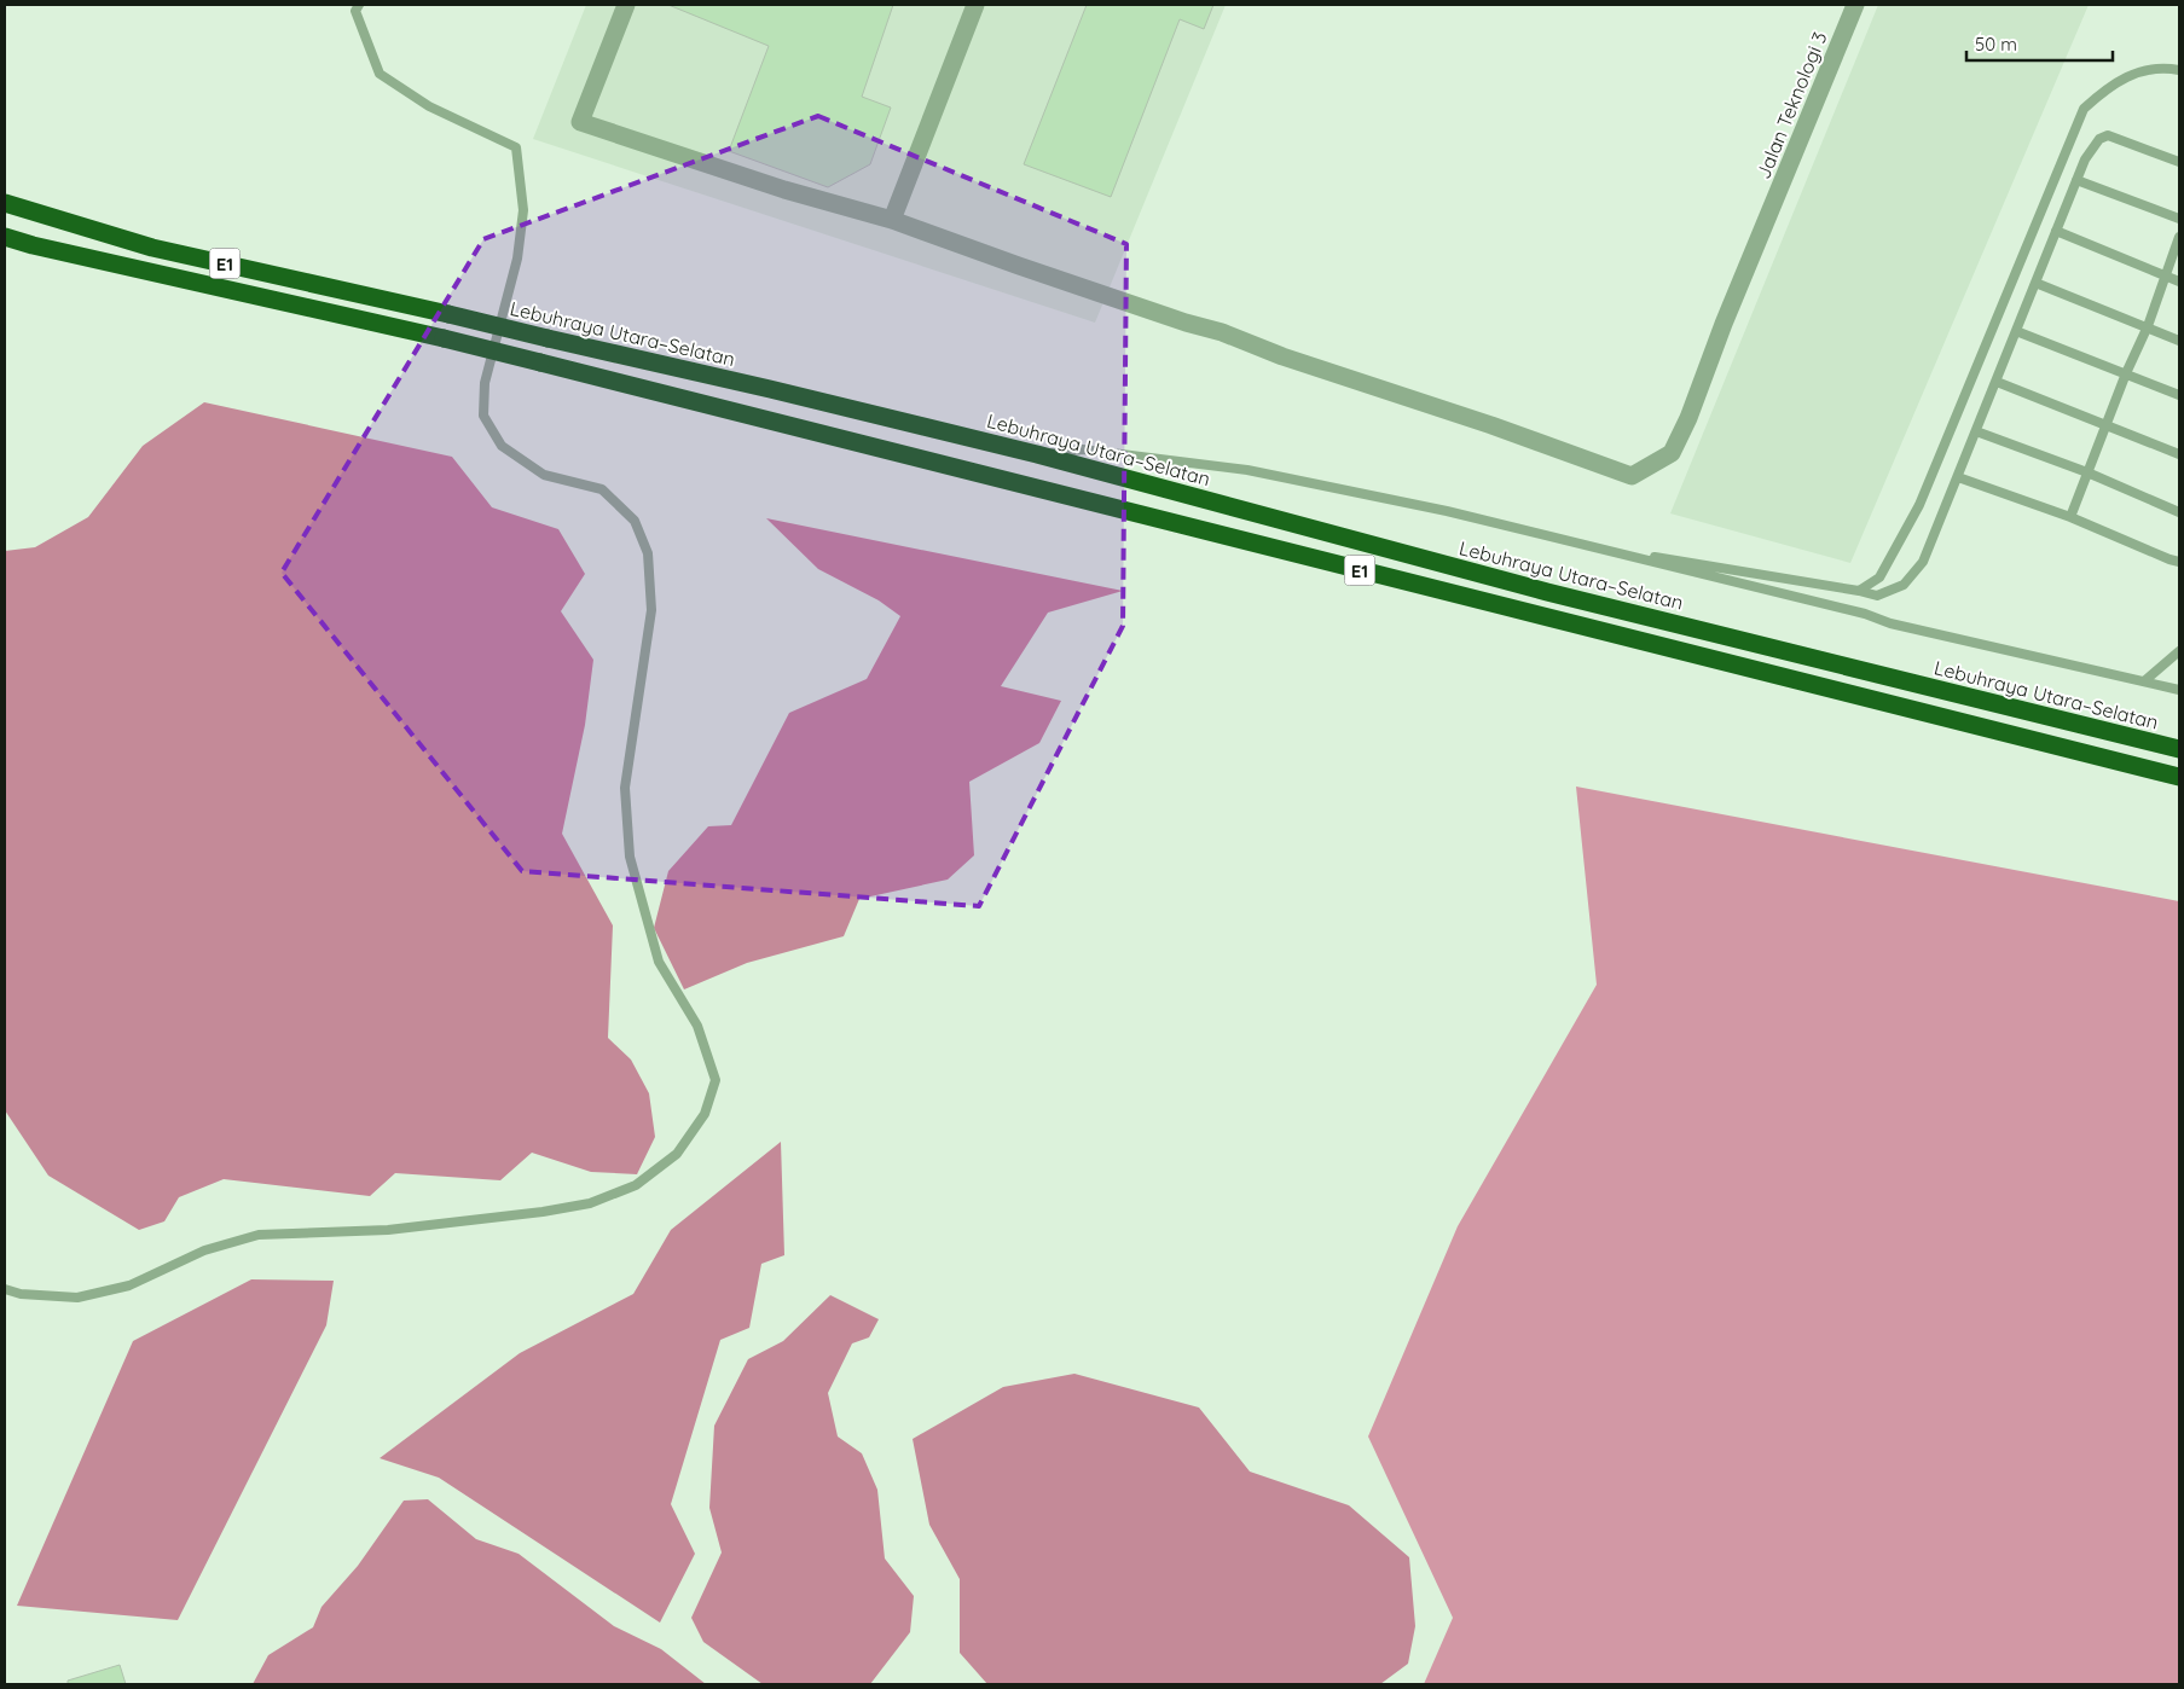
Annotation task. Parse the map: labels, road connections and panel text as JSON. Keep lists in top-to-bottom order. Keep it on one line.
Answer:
{"streets":{"highway":["E1","Lebuhraya Utara–Selatan"],"street":["Jalan Teknologi 3"]},"scale_bar":"50 m"}
